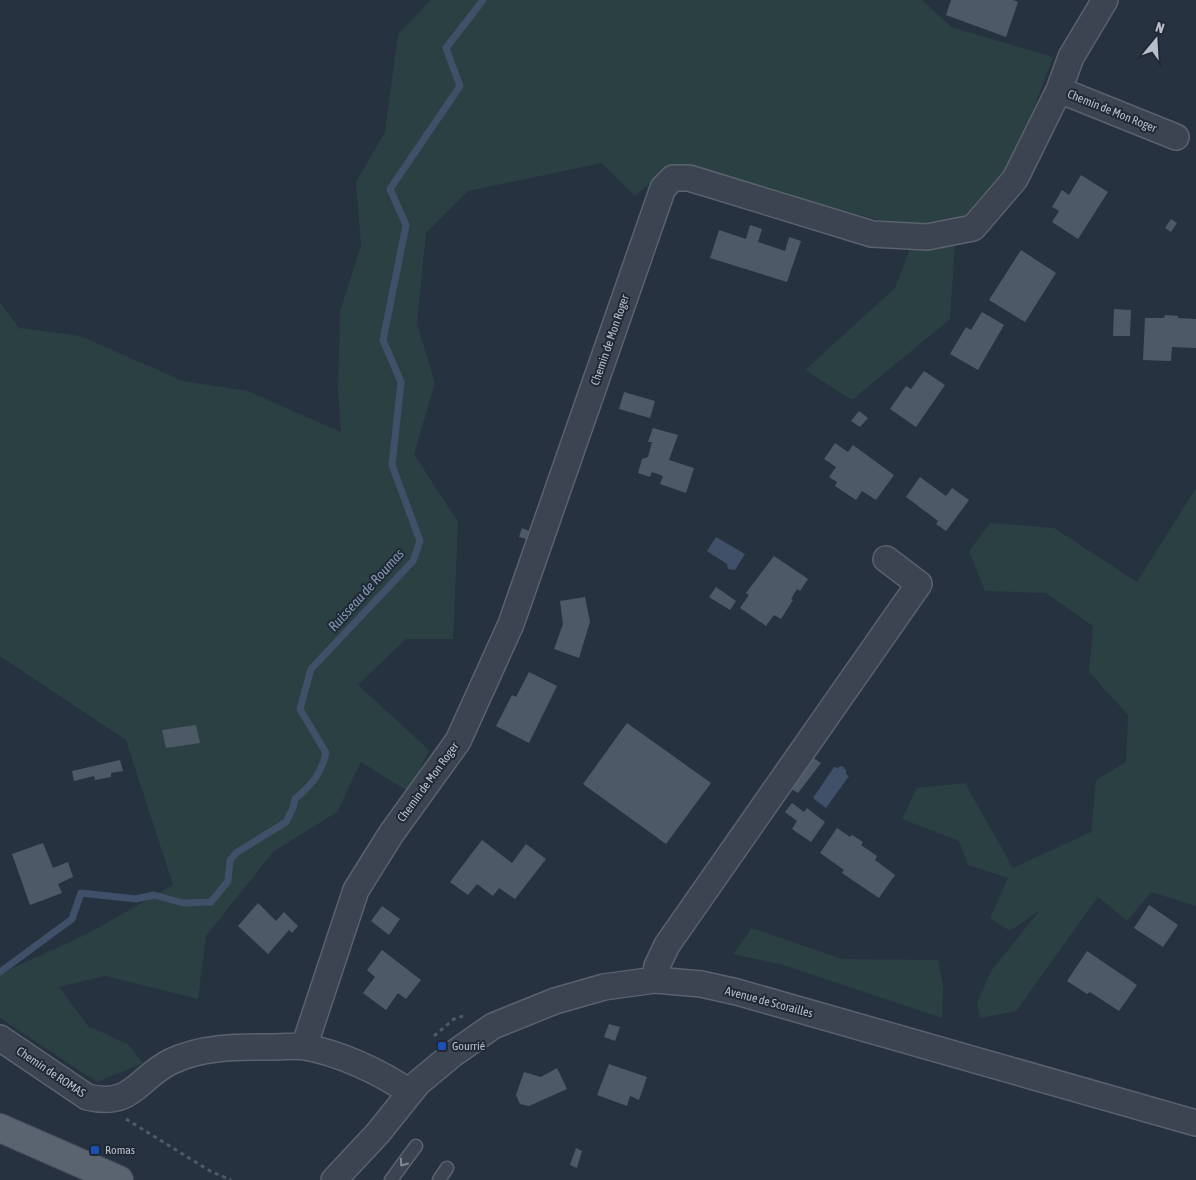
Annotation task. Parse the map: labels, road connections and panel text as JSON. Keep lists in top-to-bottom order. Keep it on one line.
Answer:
{"streets":{"street":["Chemin de Mon Roger","Avenue de Scorailles","Chemin de ROMAS"]},"crossings":[["Chemin de Mon Roger","Chemin de ROMAS"],["Avenue de Scorailles","Chemin de ROMAS"]],"water":["Ruisseau de Roumas"],"places":{"transit":["Gourrié","Romas"]},"north":"top"}
